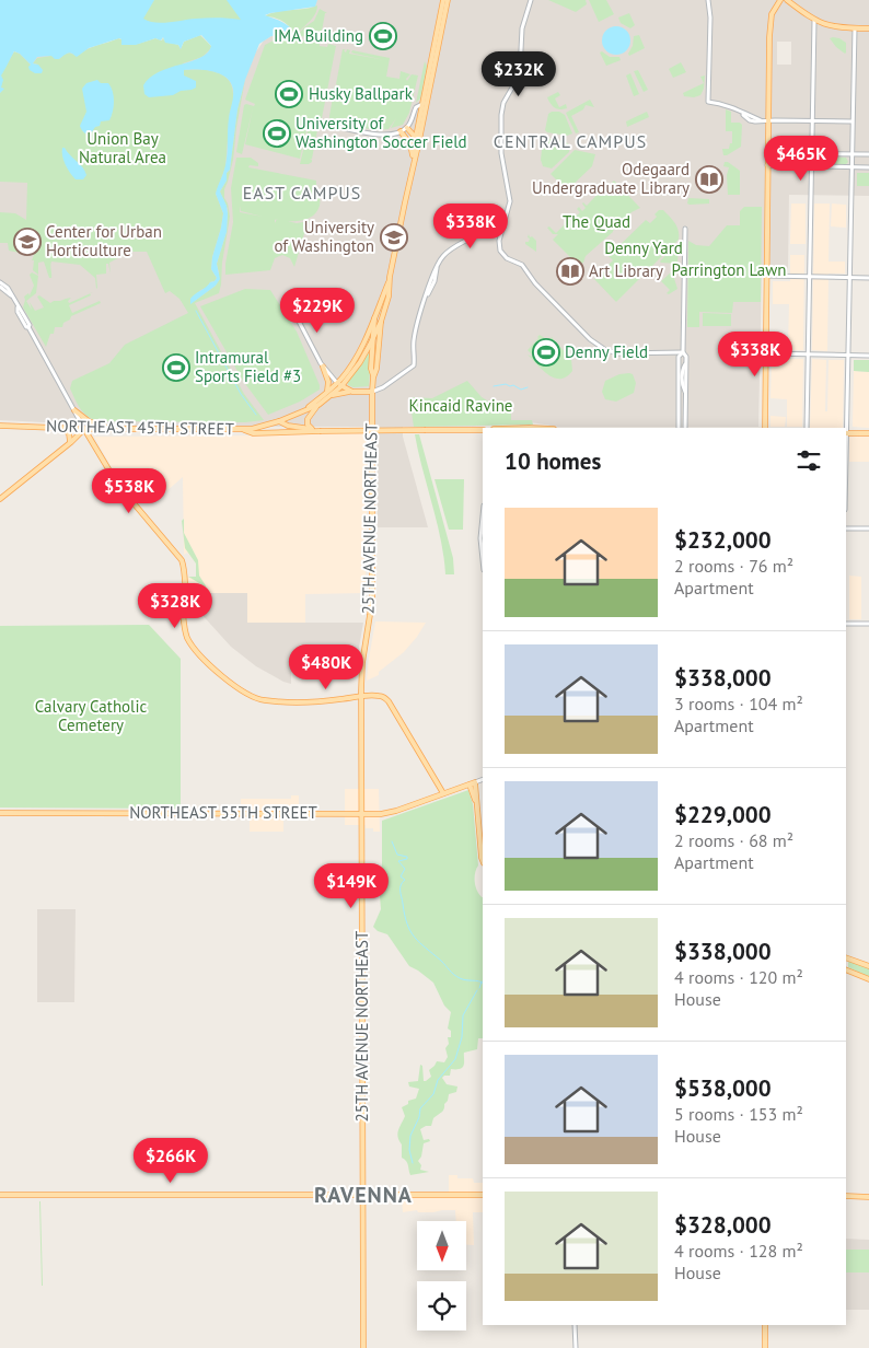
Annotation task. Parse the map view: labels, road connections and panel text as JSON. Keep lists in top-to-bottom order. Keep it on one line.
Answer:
{"streets":{"main road":["NORTHEAST 45TH STREET","25TH AVENUE NORTHEAST","NORTHEAST 55TH STREET"]},"crossings":[["25TH AVENUE NORTHEAST","NORTHEAST 55TH STREET"]],"districts":["CENTRAL CAMPUS","EAST CAMPUS","RAVENNA"],"parks":["Union Bay Natural Area","The Quad","Denny Yard","Parrington Lawn","Kincaid Ravine","Calvary Catholic Cemetery"],"places":{"sports":["IMA Building","Husky Ballpark","University of Washington Soccer Field","Denny Field","Intramural Sports Field #3"],"library":["Odegaard Undergraduate Library","Art Library"],"school or university":["University of Washington","Center for Urban Horticulture"]},"north":"bottom","page":{"price":["$232K","$465K","$338K","$229K","$338K","$538K","$328K","$480K","$149K","$266K"],"heading":"10 homes","list":[{"name":"$232,000","note":"2 rooms · 76 m² · Apartment"},{"name":"$338,000","note":"3 rooms · 104 m² · Apartment"},{"name":"$229,000","note":"2 rooms · 68 m² · Apartment"},{"name":"$338,000","note":"4 rooms · 120 m² · House"},{"name":"$538,000","note":"5 rooms · 153 m² · House"},{"name":"$328,000","note":"4 rooms · 128 m² · House"}]}}
